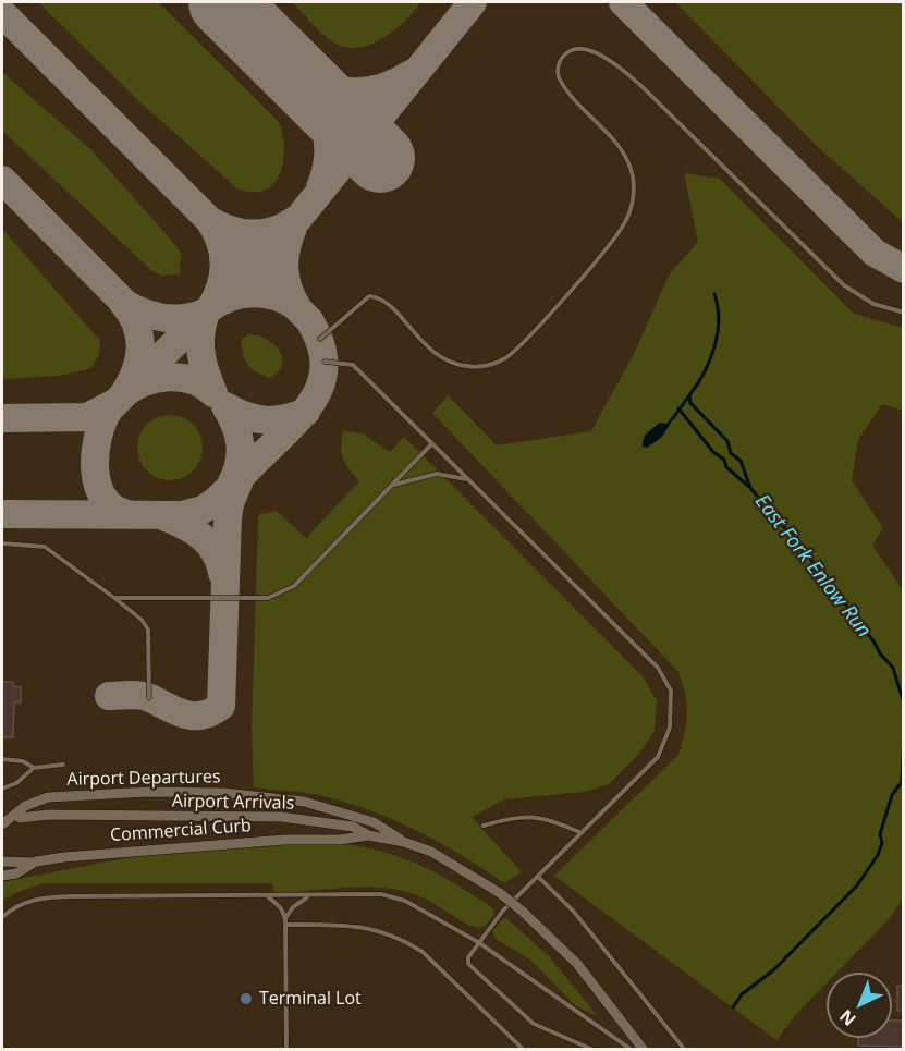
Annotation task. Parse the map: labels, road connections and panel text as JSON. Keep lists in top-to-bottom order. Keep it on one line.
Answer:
{"streets":{"street":["Airport Departures","Airport Arrivals","Commercial Curb"]},"crossings":[["Airport Departures","Airport Arrivals"],["Airport Arrivals","Commercial Curb"]],"water":["East Fork Enlow Run"],"places":["Terminal Lot"],"north":"bottom left"}
